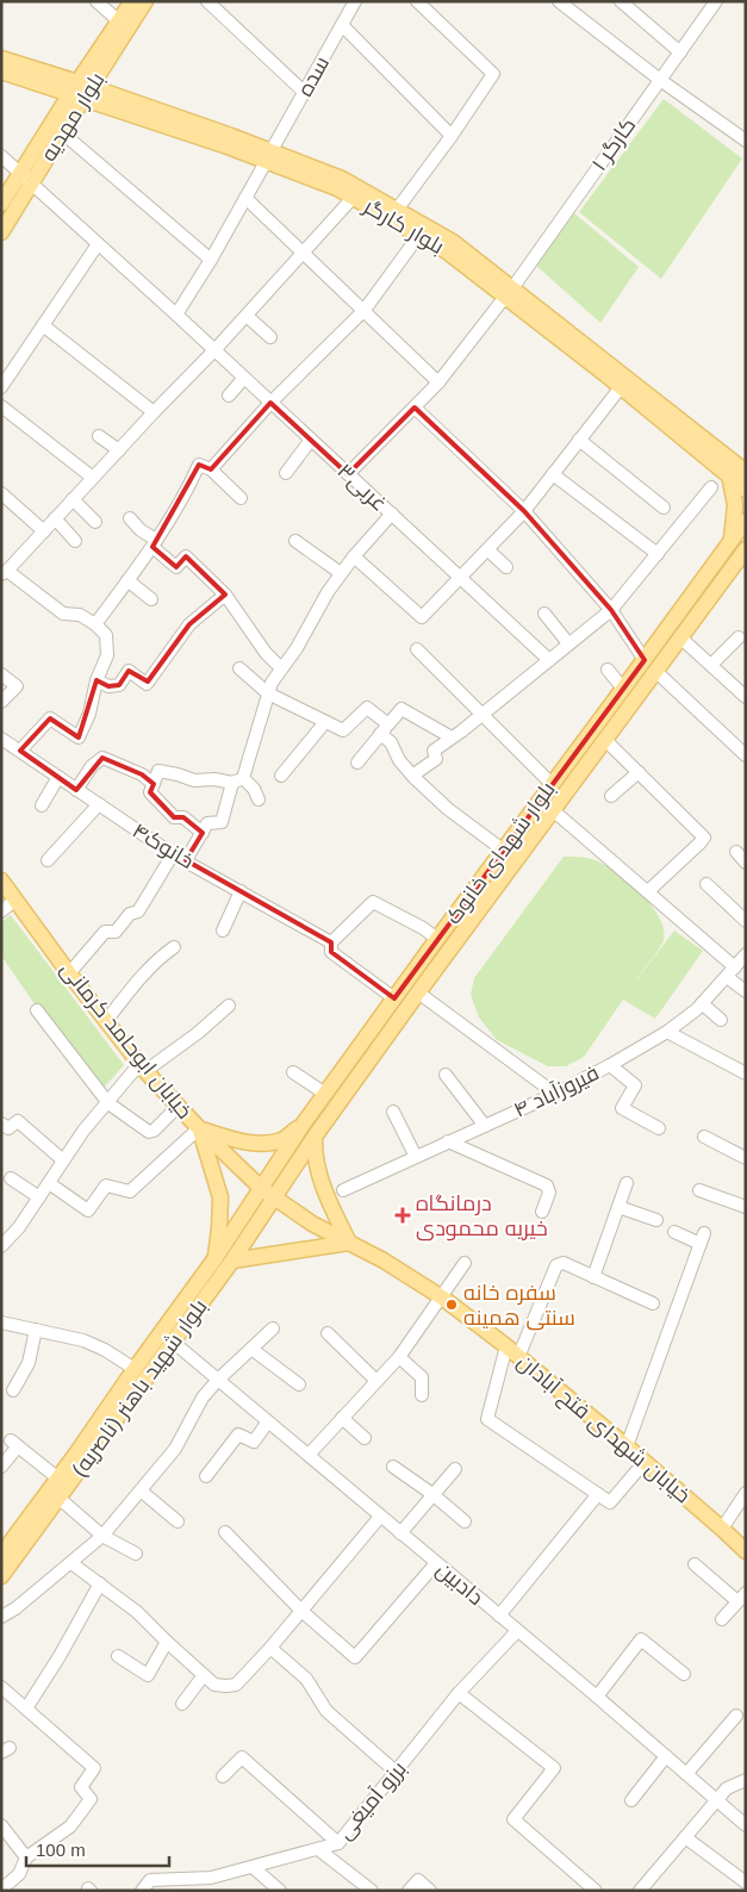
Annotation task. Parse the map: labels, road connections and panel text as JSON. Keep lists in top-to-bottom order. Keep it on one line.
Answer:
{"streets":{"main road":["بلوار مهدیه","بلوار کارگر","بلوار شهدای خانوک","خیابان ابوحامد کرمانی","بلوار شهید باهنر (ناصریه)","خیابان شهدای فتح آبادان"],"street":["سده","کارگر ۱","غربی۳","خانوک۴","فیروزآباد ۴","دادبین","برزو آمیغی"]},"crossings":[["سده","بلوار کارگر"],["سده","غربی۳"],["بلوار مهدیه","بلوار کارگر"],["بلوار مهدیه","غربی۳"],["کارگر ۱","بلوار کارگر"],["کارگر ۱","غربی۳"],["بلوار شهدای خانوک","خیابان ابوحامد کرمانی"],["بلوار شهدای خانوک","بلوار شهید باهنر (ناصریه)"],["بلوار شهدای خانوک","خیابان شهدای فتح آبادان"],["خیابان ابوحامد کرمانی","بلوار شهید باهنر (ناصریه)"],["خیابان ابوحامد کرمانی","خیابان شهدای فتح آبادان"],["بلوار شهید باهنر (ناصریه)","خیابان شهدای فتح آبادان"],["بلوار شهید باهنر (ناصریه)","دادبین"],["دادبین","برزو آمیغی"]],"places":{"health":["درمانگاه خیریه محمودی"],"other":["سفره خانه سنتی همینه"]},"scale_bar":"100 m"}
